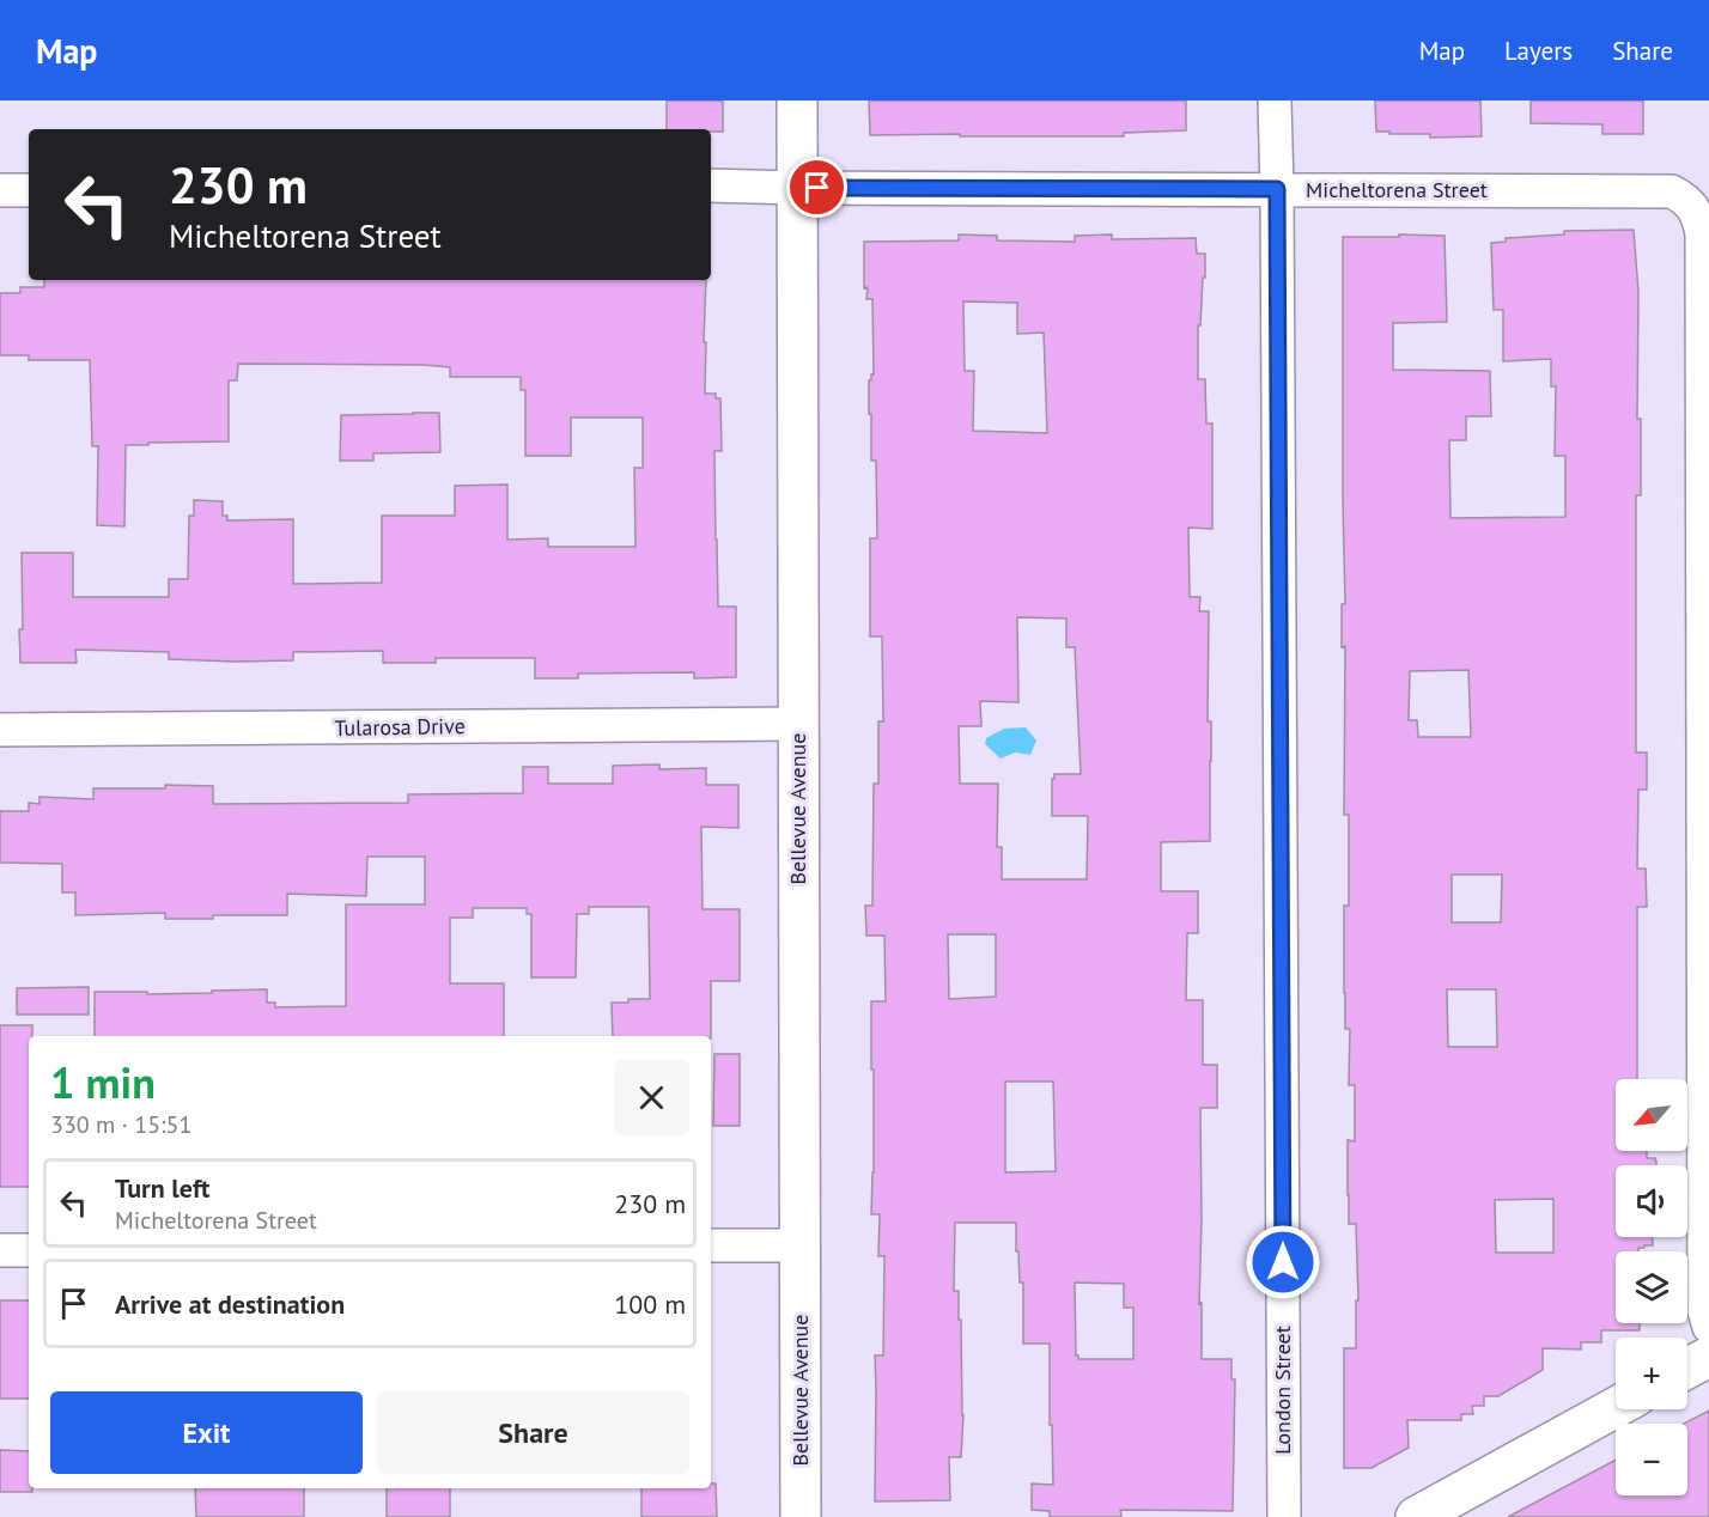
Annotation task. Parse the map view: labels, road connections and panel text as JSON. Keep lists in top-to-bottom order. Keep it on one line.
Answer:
{"streets":{"street":["Micheltorena Street","Tularosa Drive","Bellevue Avenue","London Street"]},"crossings":[["Micheltorena Street","Bellevue Avenue"],["Micheltorena Street","London Street"],["Tularosa Drive","Bellevue Avenue"]],"north":"bottom left","page":{"header":"Map","nav":["Map","Layers","Share"],"turn":["230 m","Micheltorena Street"],"heading":["1 min","330 m · 15:51"],"map_buttons":["+","−"],"list":[{"name":"Turn left","note":"Micheltorena Street","value":"230 m"},{"name":"Arrive at destination","value":"100 m"}],"buttons":["Exit","Share"]}}
